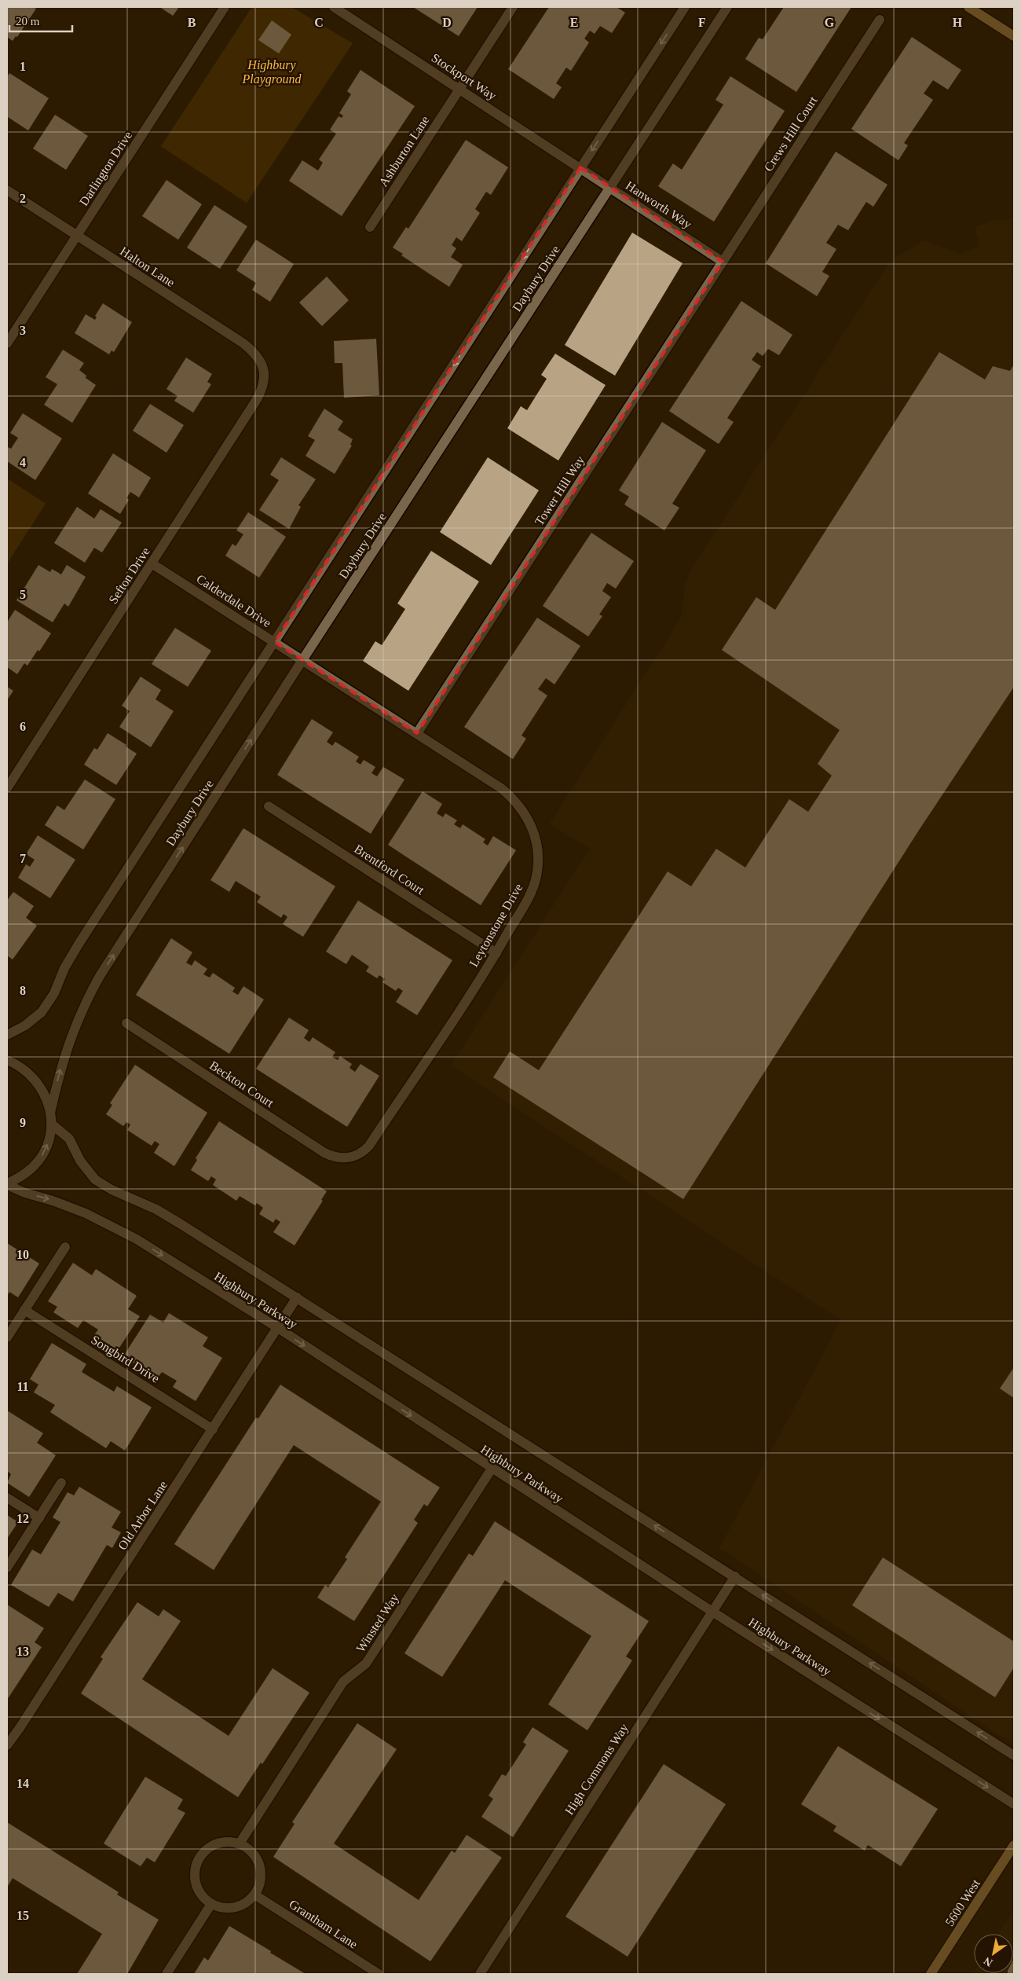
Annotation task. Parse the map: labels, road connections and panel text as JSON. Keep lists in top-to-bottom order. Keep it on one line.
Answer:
{"streets":{"main road":["5600 West"],"street":["Stockport Way","Crews Hill Court","Ashburton Lane","Darlington Drive","Hanworth Way","Halton Lane","Daybury Drive","Tower Hill Way","Sefton Drive","Calderdale Drive","Brentford Court","Leytonstone Drive","Beckton Court","Highbury Parkway","Songbird Drive","Old Arbor Lane","Winsted Way","High Commons Way","Grantham Lane"]},"crossings":[["Stockport Way","Ashburton Lane"],["Stockport Way","Hanworth Way"],["Stockport Way","Daybury Drive"],["Crews Hill Court","Hanworth Way"],["Crews Hill Court","Tower Hill Way"],["Darlington Drive","Halton Lane"],["Hanworth Way","Daybury Drive"],["Hanworth Way","Tower Hill Way"],["Halton Lane","Sefton Drive"],["Daybury Drive","Calderdale Drive"],["Daybury Drive","Leytonstone Drive"],["Tower Hill Way","Leytonstone Drive"],["Sefton Drive","Calderdale Drive"],["Calderdale Drive","Leytonstone Drive"],["Brentford Court","Leytonstone Drive"],["Leytonstone Drive","Beckton Court"],["Highbury Parkway","Old Arbor Lane"],["Highbury Parkway","Winsted Way"],["Highbury Parkway","High Commons Way"],["Songbird Drive","Old Arbor Lane"],["Winsted Way","Grantham Lane"]],"parks":["Highbury Playground"],"scale_bar":"20 m","north":"bottom left","grid":{"columns":["B","C","D","E","F","G","H"],"rows":["1","2","3","4","5","6","7","8","9","10","11","12","13","14","15"]}}
